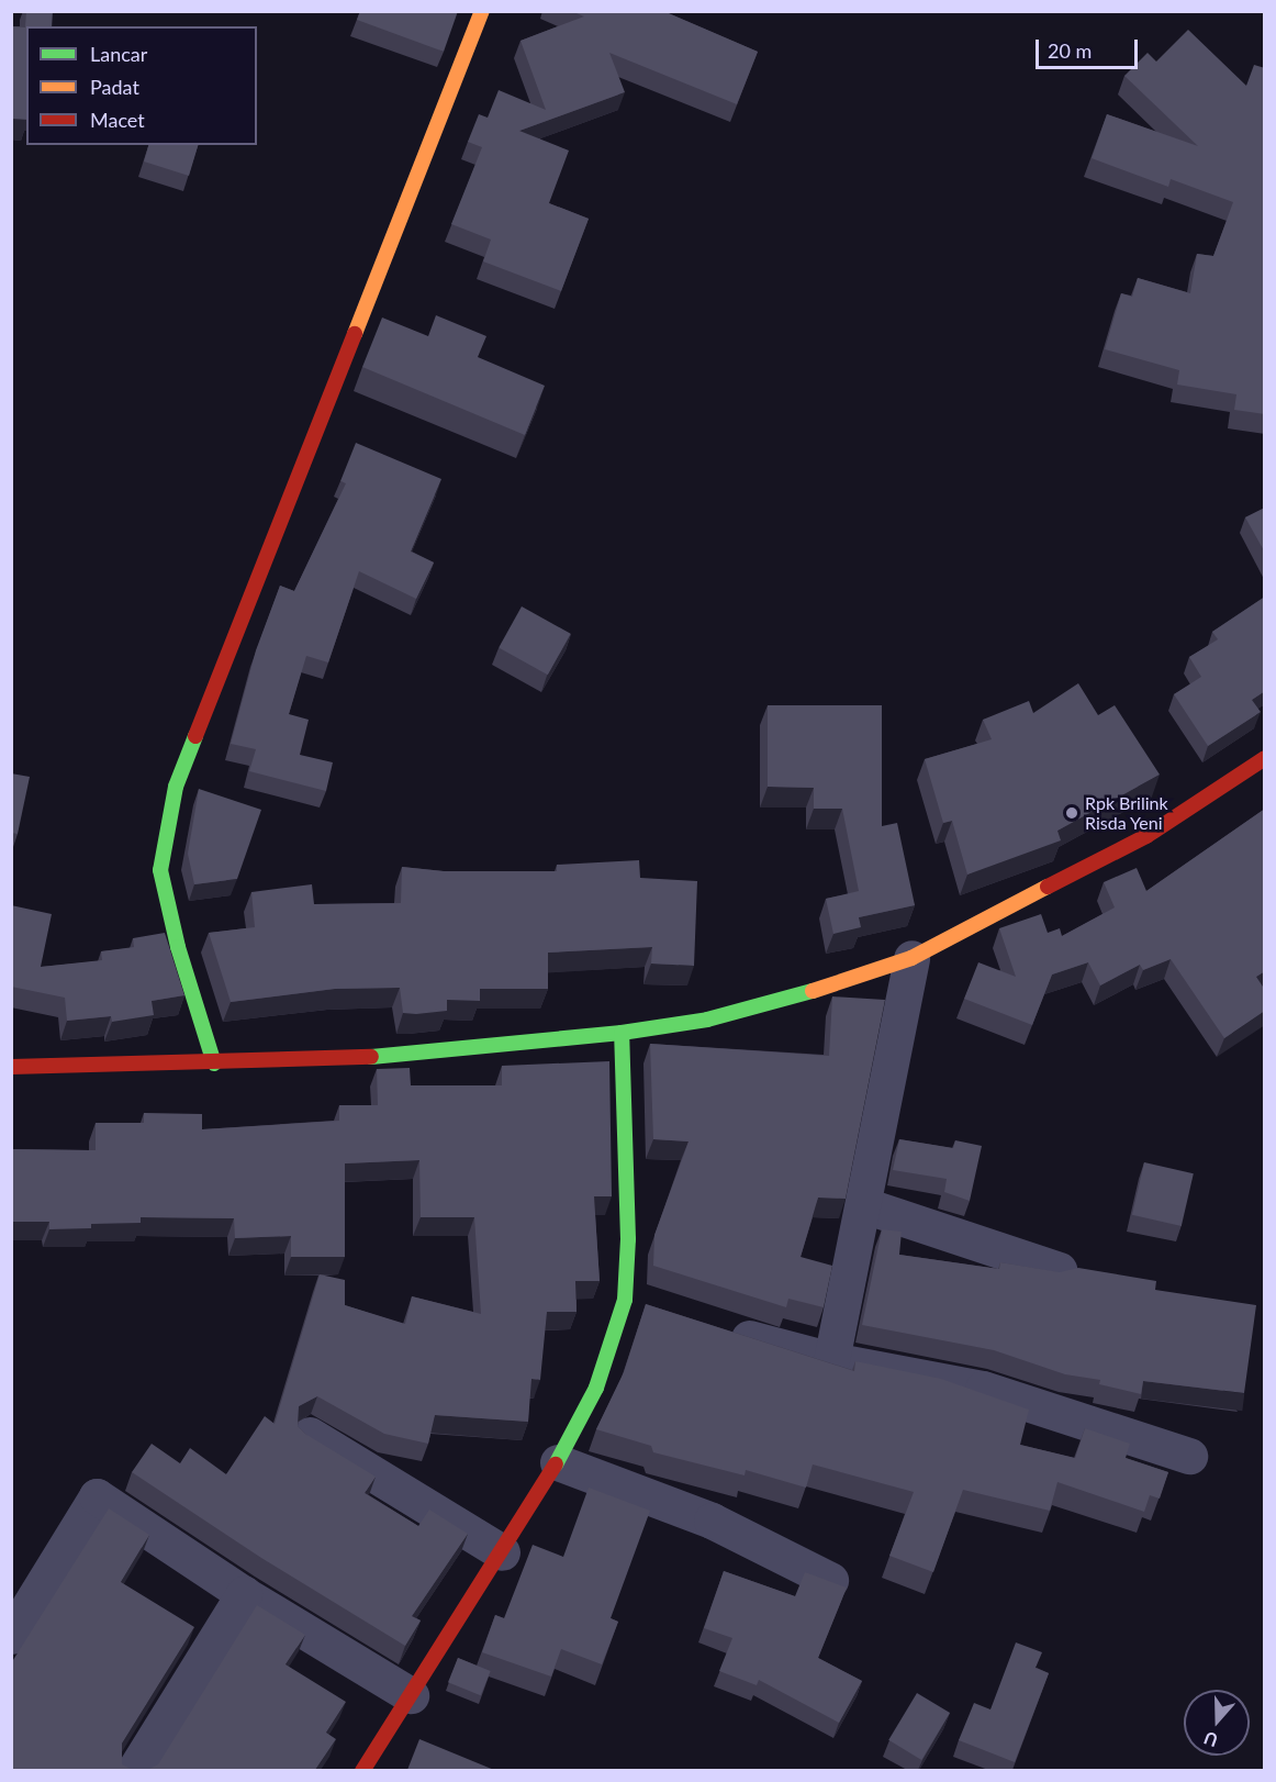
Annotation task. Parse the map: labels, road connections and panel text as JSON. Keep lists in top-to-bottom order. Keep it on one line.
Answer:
{"places":["Rpk Brilink Risda Yeni"],"legend":["Lancar","Padat","Macet"],"scale_bar":"20 m","north":"bottom"}
